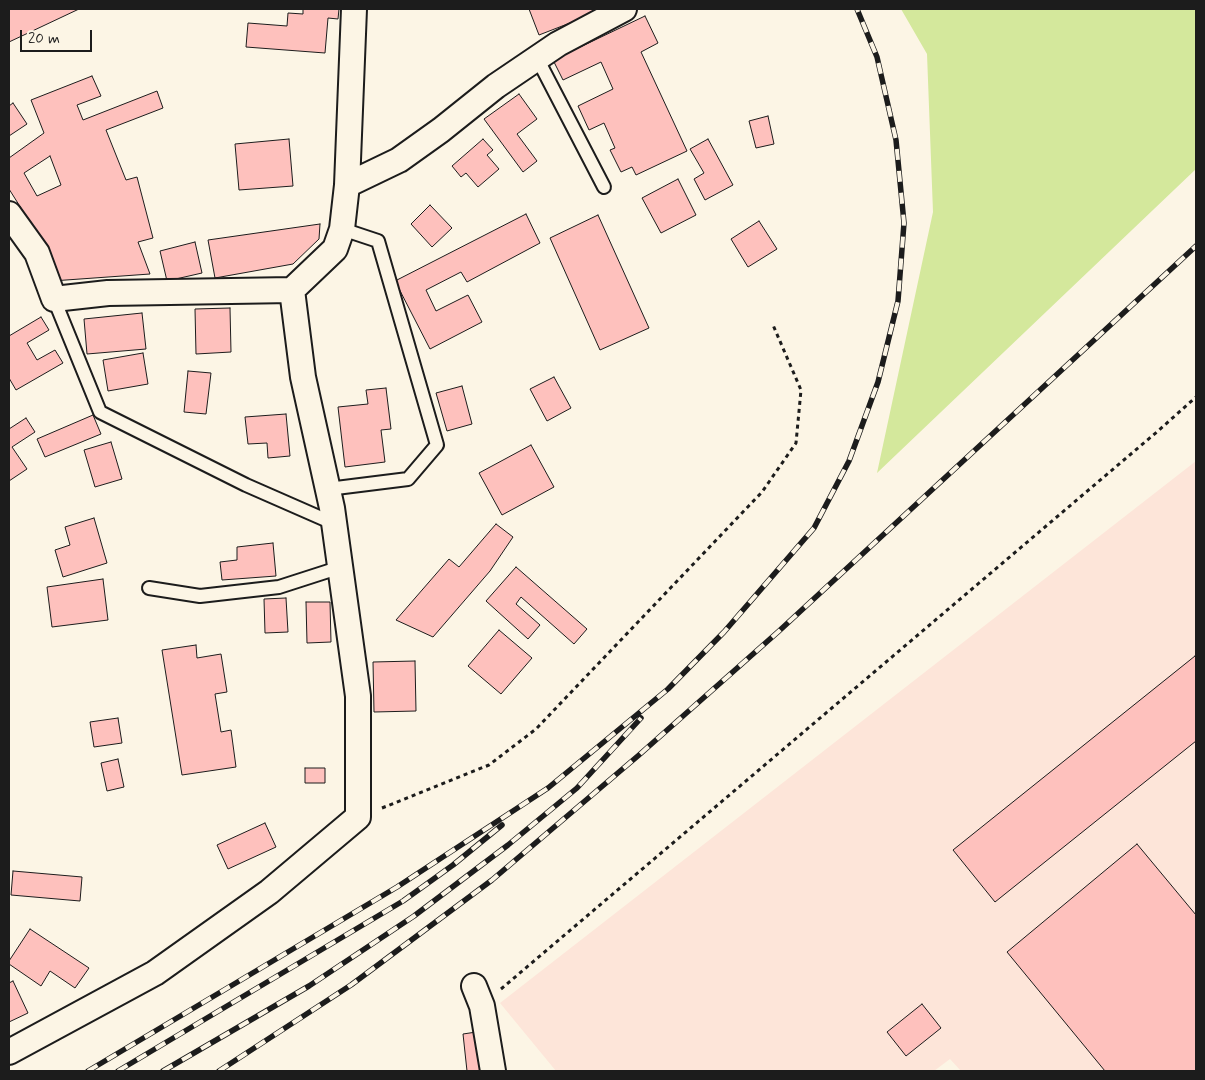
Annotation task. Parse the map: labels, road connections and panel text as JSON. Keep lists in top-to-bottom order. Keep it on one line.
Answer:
{"scale_bar":"20 m"}
